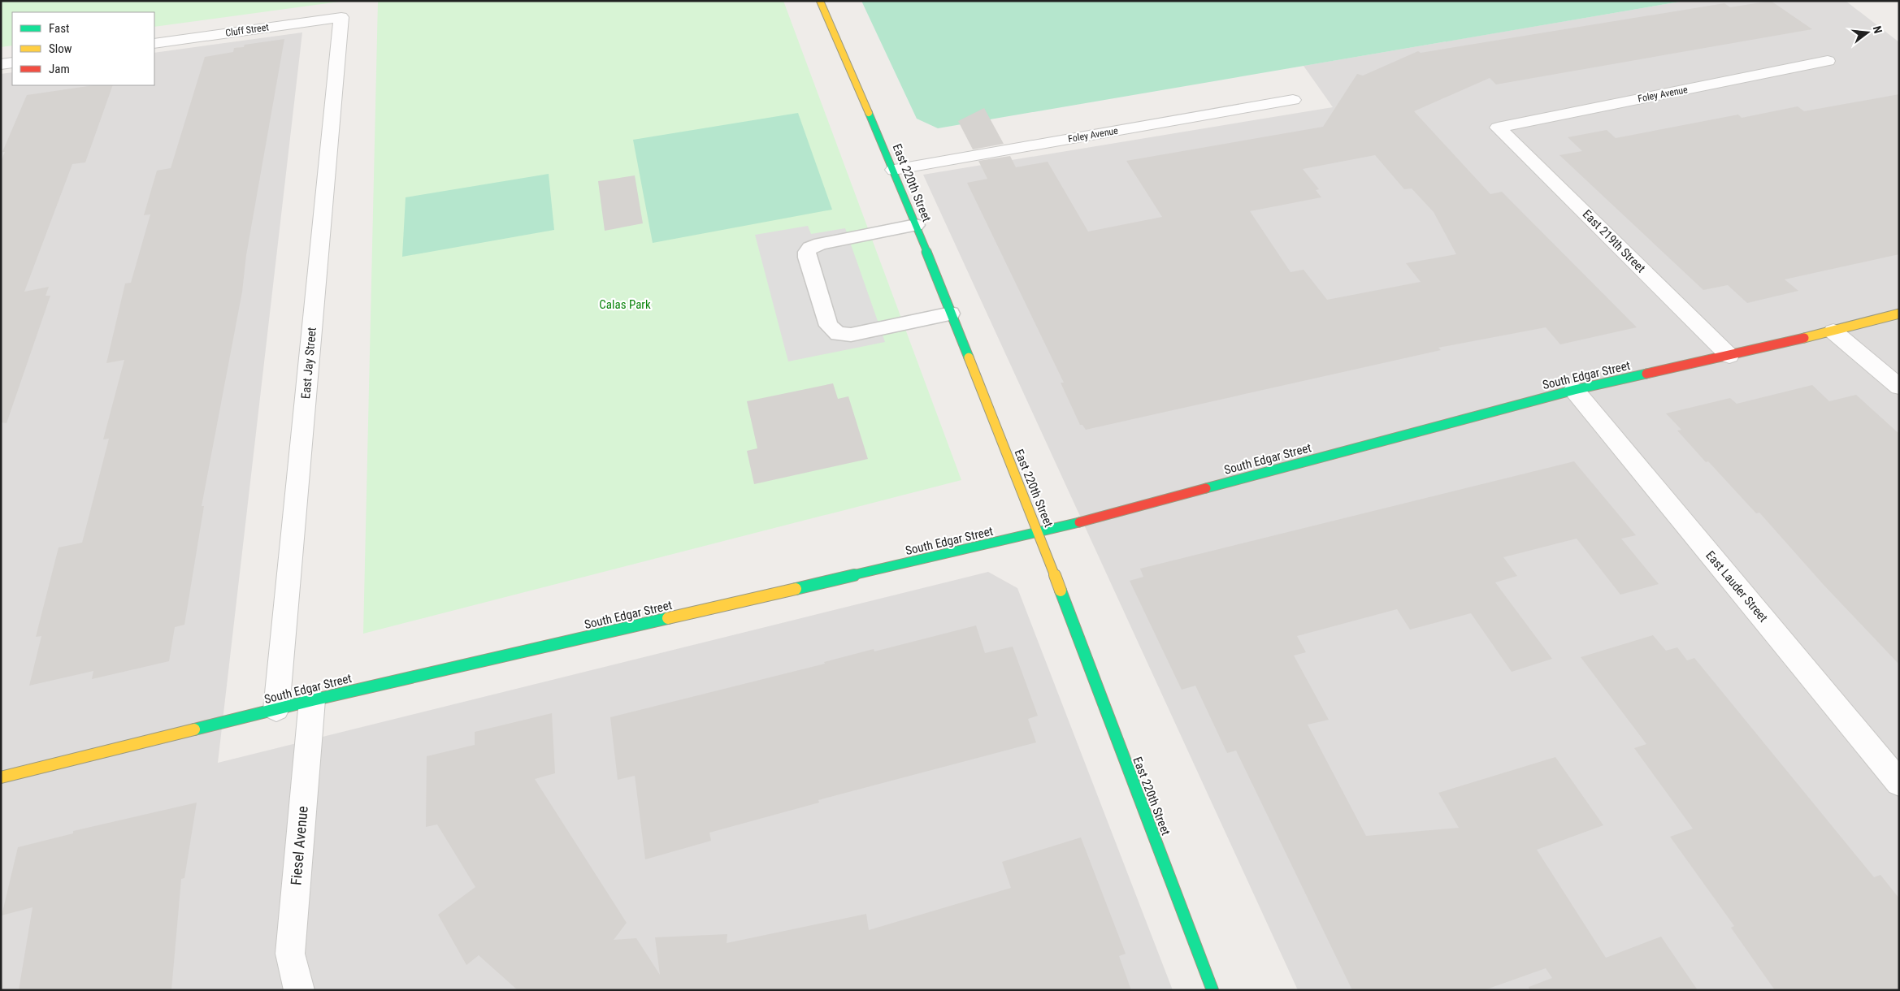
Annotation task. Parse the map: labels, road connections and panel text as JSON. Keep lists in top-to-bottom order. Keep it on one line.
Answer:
{"streets":{"street":["Cluff Street","Foley Avenue","East 220th Street","East 219th Street","East Jay Street","South Edgar Street","East Lauder Street","Fiesel Avenue"]},"crossings":[["Cluff Street","East Jay Street"],["Foley Avenue","East 220th Street"],["Foley Avenue","East 219th Street"],["East 220th Street","South Edgar Street"],["East 219th Street","South Edgar Street"],["East Jay Street","South Edgar Street"],["South Edgar Street","East Lauder Street"],["South Edgar Street","Fiesel Avenue"]],"parks":["Calas Park"],"legend":["Fast","Slow","Jam"],"north":"right"}
